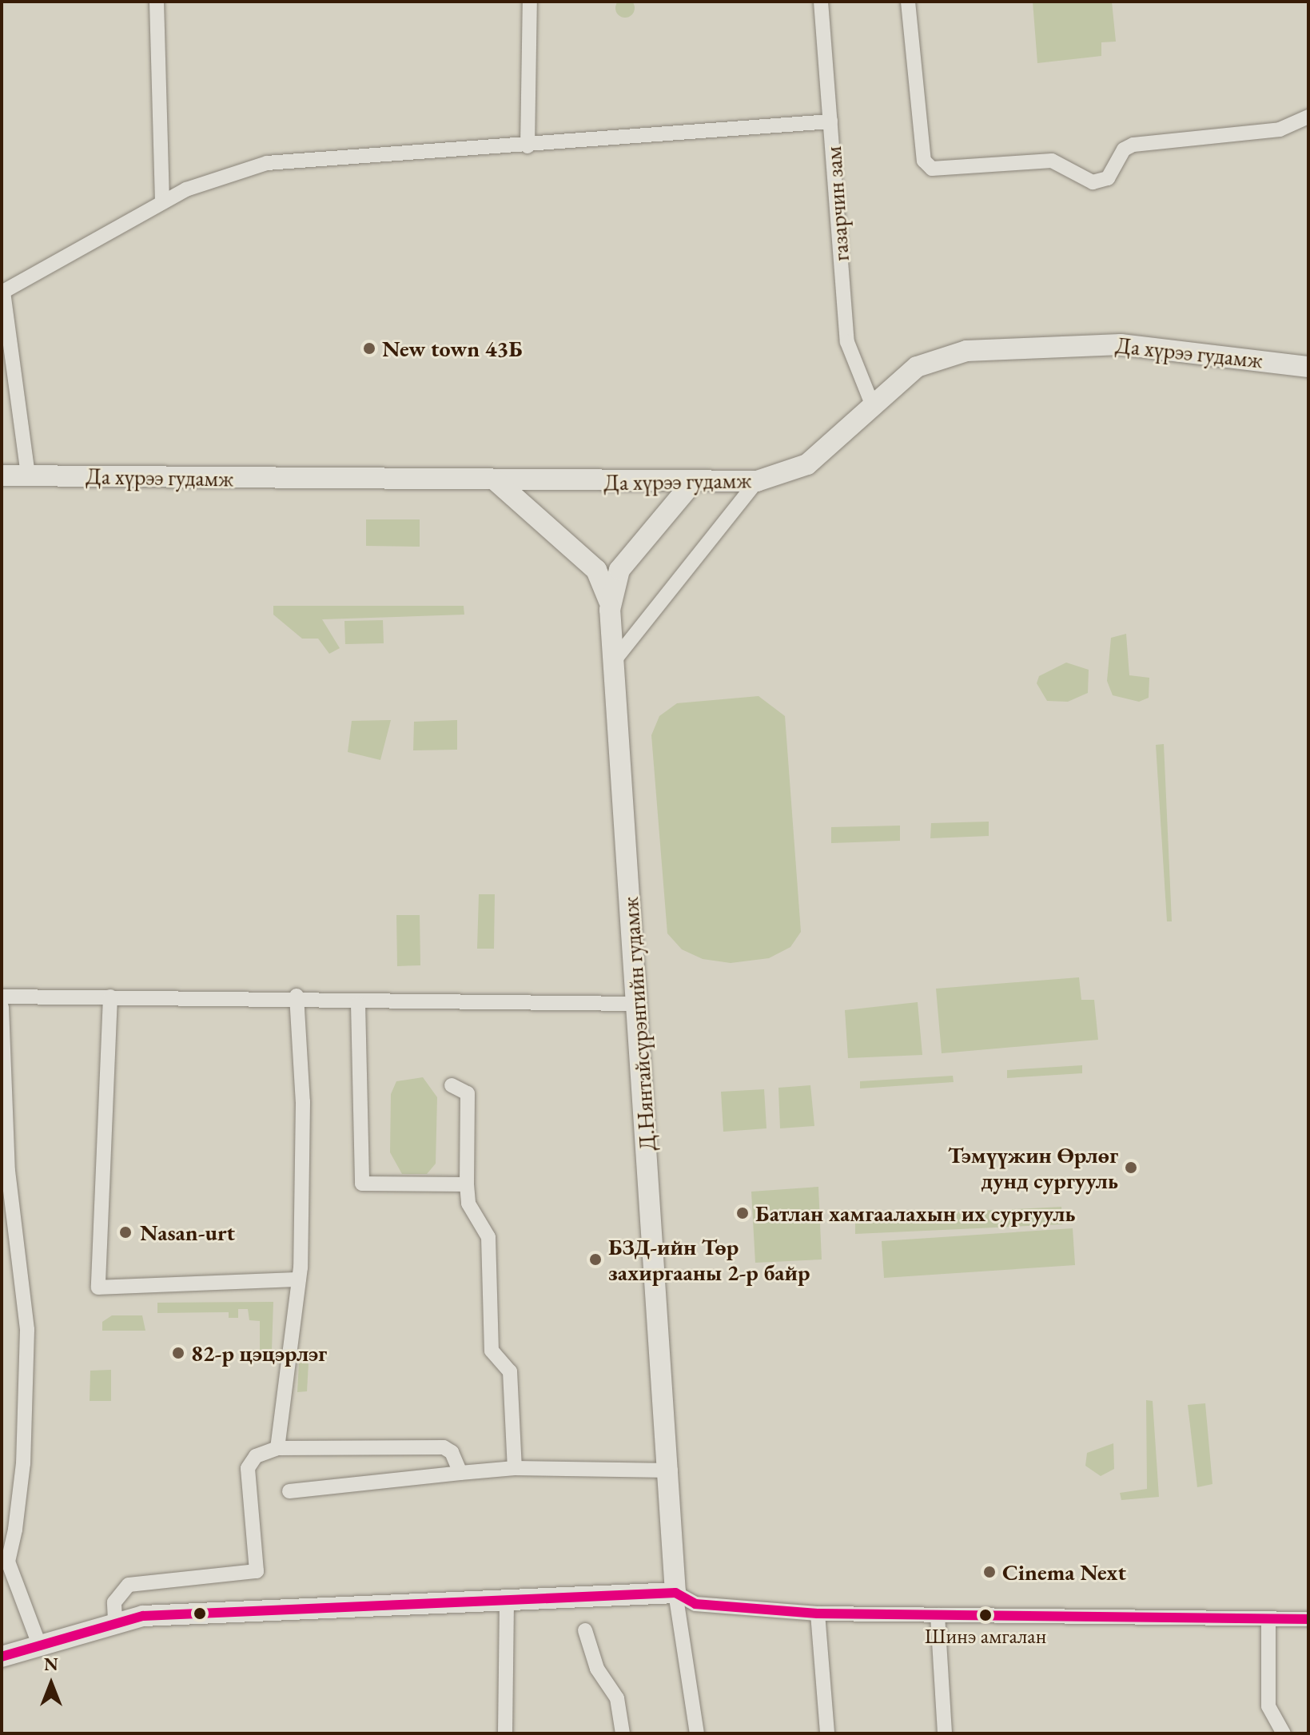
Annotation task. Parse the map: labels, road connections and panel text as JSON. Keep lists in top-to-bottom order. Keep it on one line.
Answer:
{"streets":{"main road":["Да хүрээ гудамж","Д.Нянтайсүрэнгийн гудамж"],"street":["газарчин зам"]},"crossings":[["газарчин зам","Да хүрээ гудамж"],["Да хүрээ гудамж","Д.Нянтайсүрэнгийн гудамж"]],"places":["New town 43Б","Тэмүүжин Өрлөг дунд сургууль","Батлан хамгаалахын их сургууль","Nasan-urt","БЗД-ийн Төр захиргааны 2-р байр","82-р цэцэрлэг","Cinema Next","Шинэ амгалан"],"north":"top"}
